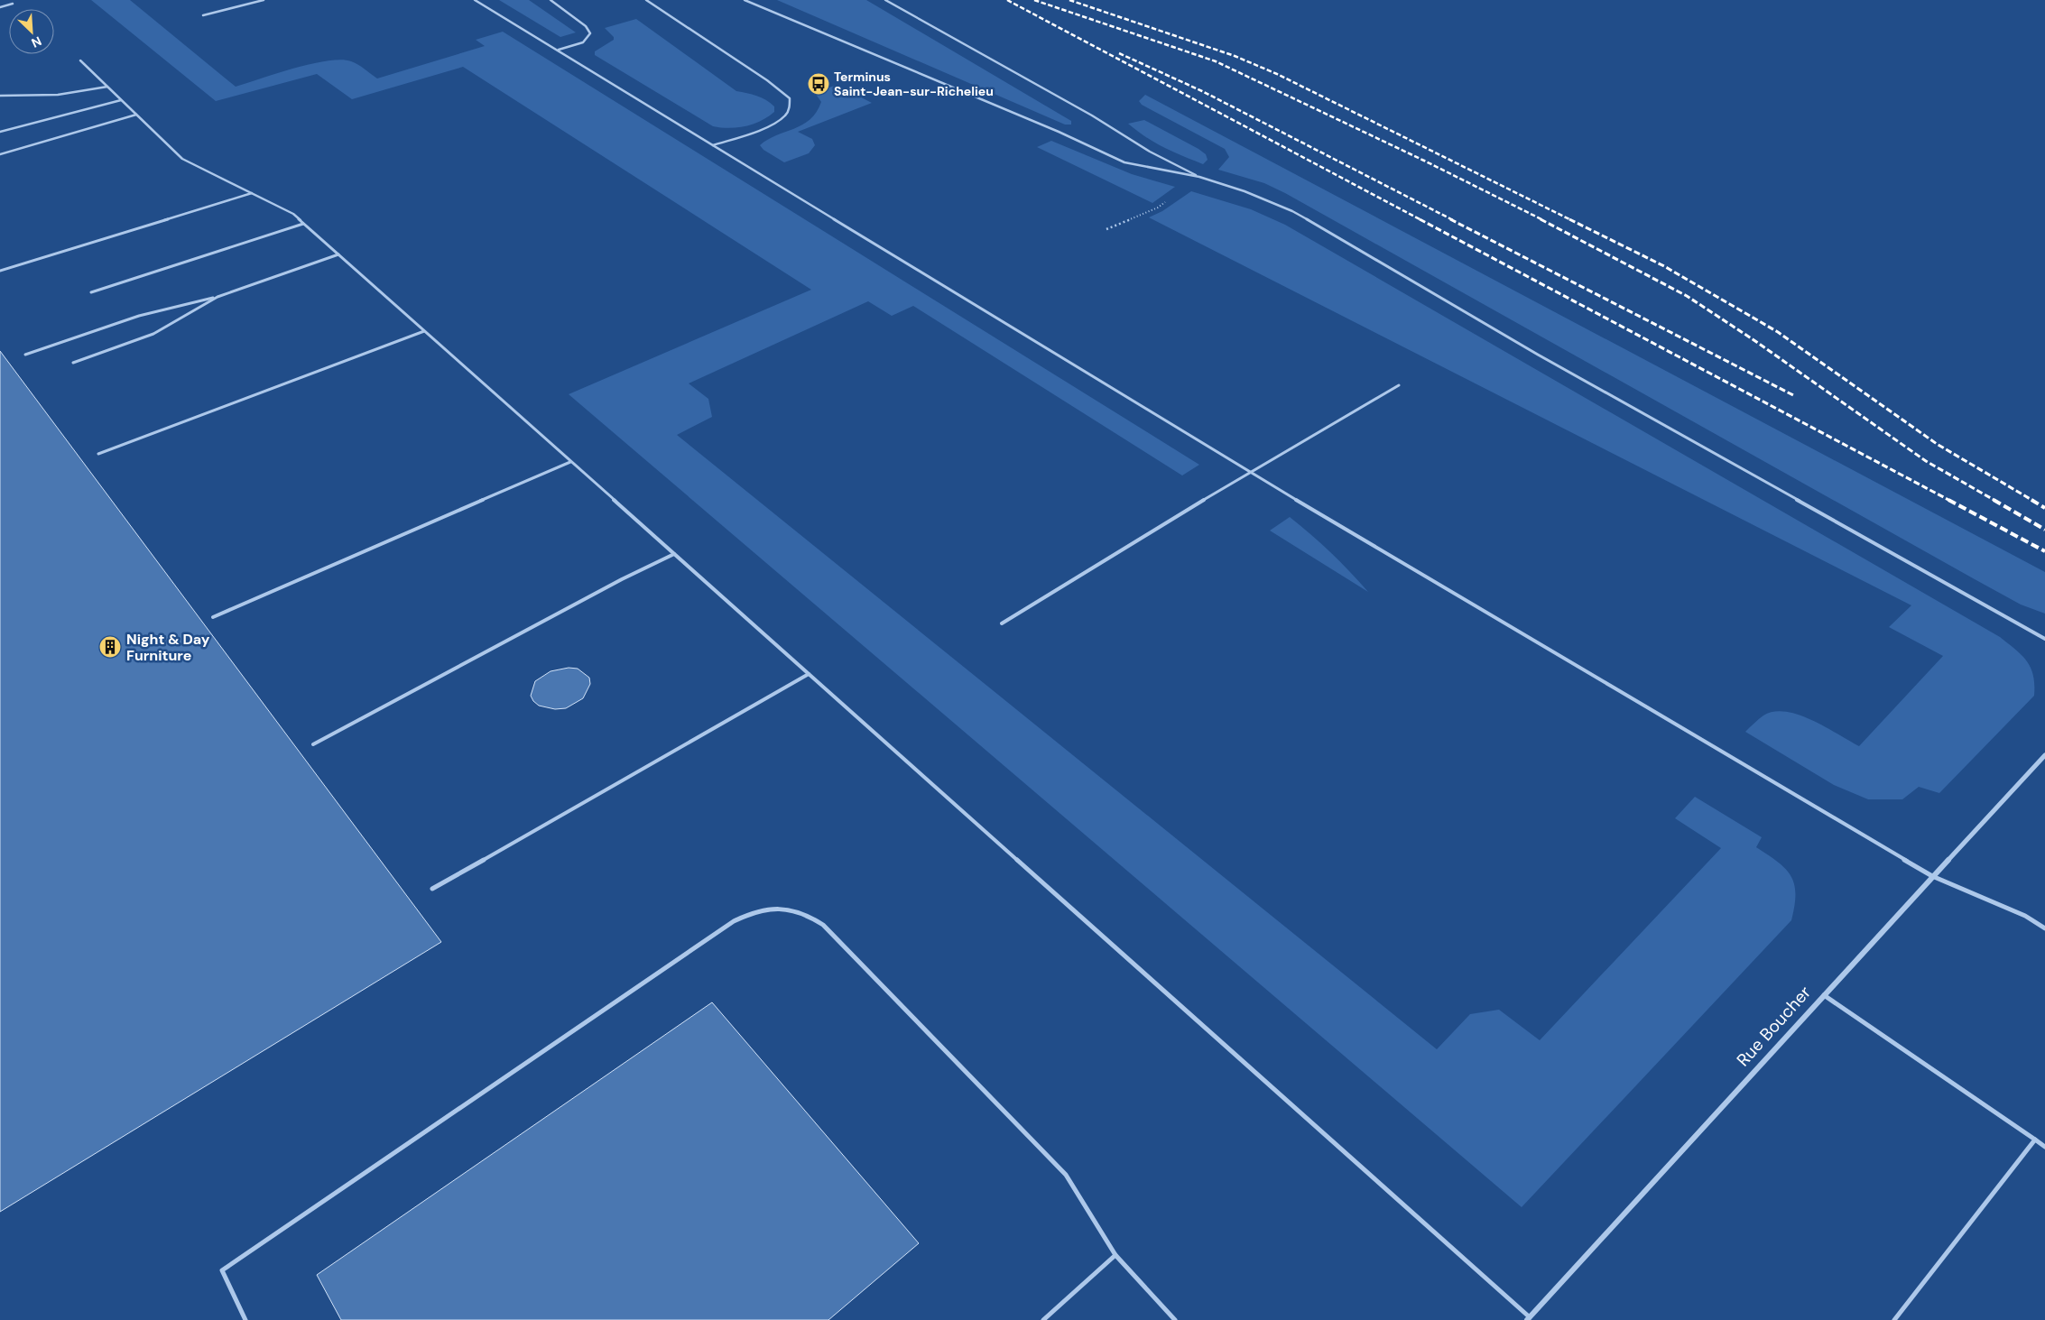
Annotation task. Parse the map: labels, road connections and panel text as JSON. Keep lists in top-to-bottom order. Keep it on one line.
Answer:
{"streets":{"street":["Rue Boucher"]},"places":{"bus stop":["Terminus Saint-Jean-sur-Richelieu"],"building":["Night & Day Furniture"]},"north":"bottom right"}
